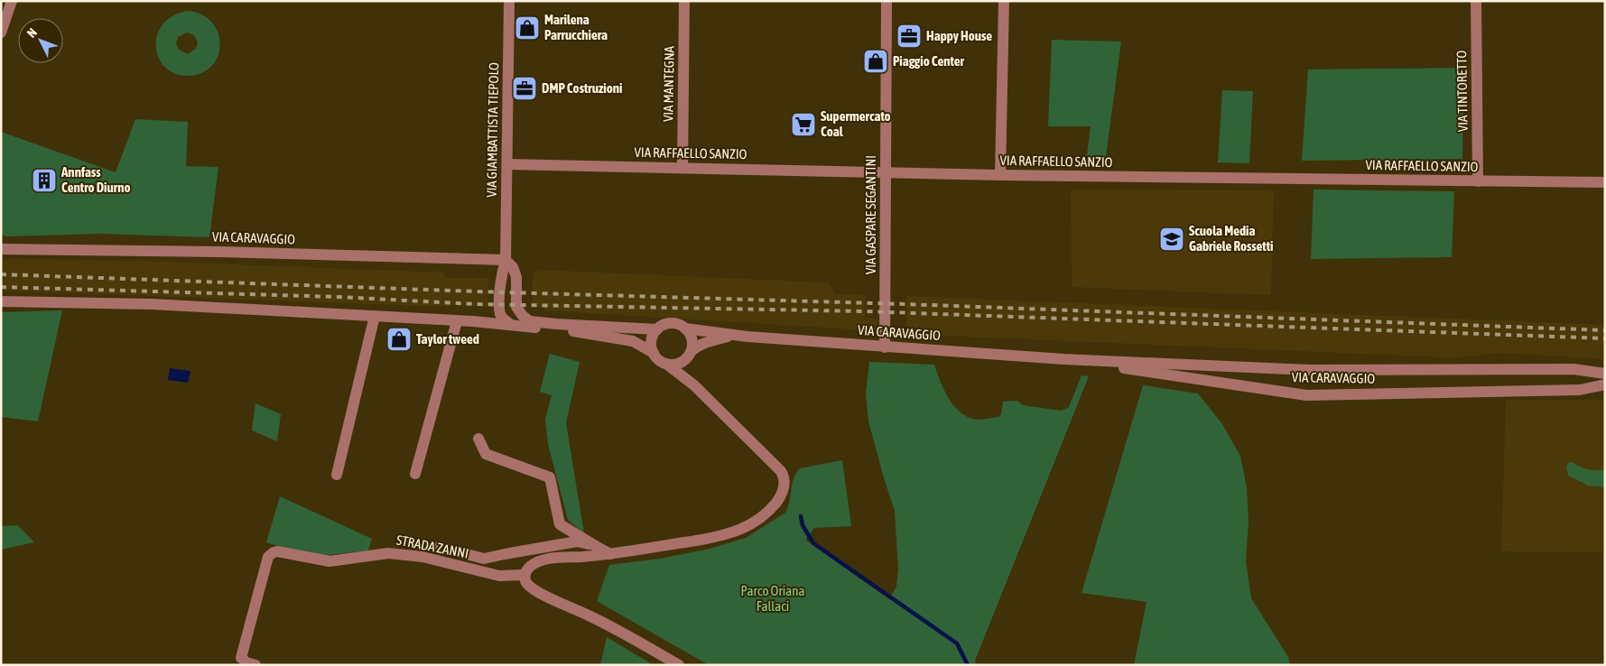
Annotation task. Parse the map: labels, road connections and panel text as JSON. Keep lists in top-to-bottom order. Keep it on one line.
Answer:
{"streets":{"street":["VIA MANTEGNA","VIA TINTORETTO","VIA GIAMBATTISTA TIEPOLO","VIA RAFFAELLO SANZIO","VIA GASPARE SEGANTINI","VIA CARAVAGGIO","STRADA ZANNI"]},"crossings":[["VIA MANTEGNA","VIA RAFFAELLO SANZIO"],["VIA TINTORETTO","VIA RAFFAELLO SANZIO"],["VIA GIAMBATTISTA TIEPOLO","VIA RAFFAELLO SANZIO"],["VIA GIAMBATTISTA TIEPOLO","VIA CARAVAGGIO"],["VIA RAFFAELLO SANZIO","VIA GASPARE SEGANTINI"],["VIA GASPARE SEGANTINI","VIA CARAVAGGIO"]],"parks":["Parco Oriana Fallaci"],"places":{"shop":["Marilena Parrucchiera","Piaggio Center","Taylor tweed"],"office":["Happy House","DMP Costruzioni"],"supermarket":["Supermercato Coal"],"building":["Annfass Centro Diurno"],"school or university":["Scuola Media Gabriele Rossetti"]},"north":"top left"}
